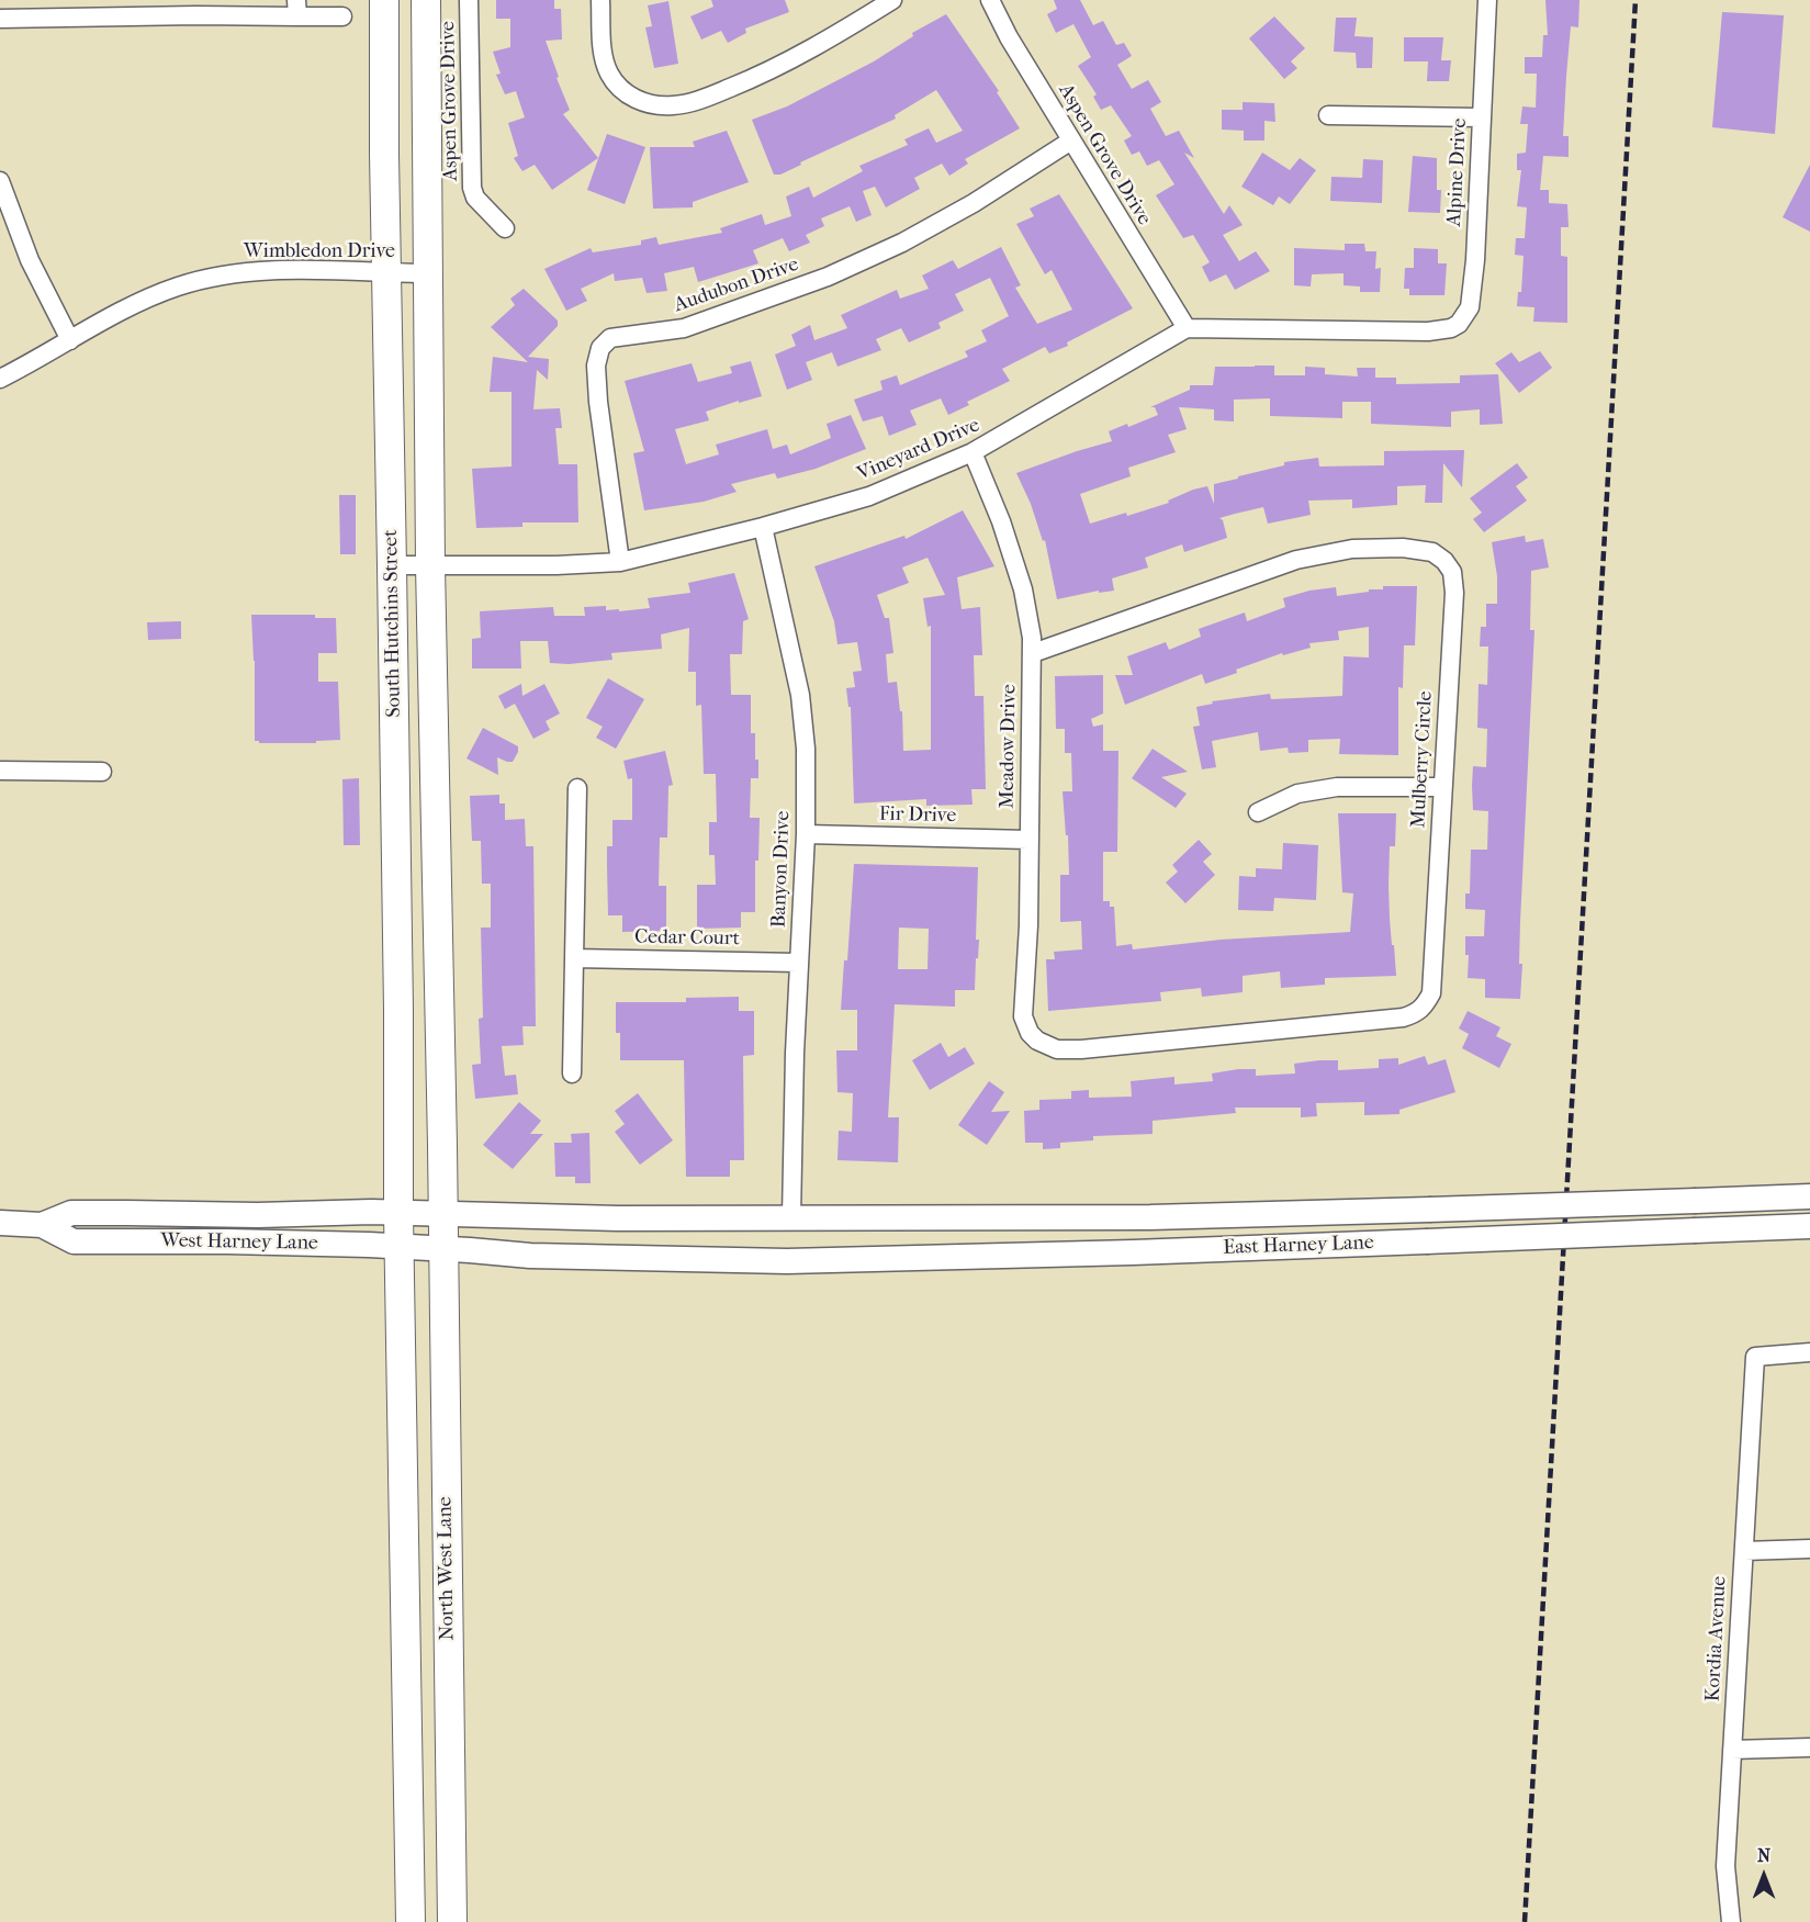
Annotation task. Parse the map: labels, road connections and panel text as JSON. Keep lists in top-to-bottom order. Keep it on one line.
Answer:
{"streets":{"main road":["South Hutchins Street","West Harney Lane","East Harney Lane","North West Lane"],"street":["Aspen Grove Drive","Alpine Drive","Wimbledon Drive","Audubon Drive","Vineyard Drive","Meadow Drive","Mulberry Circle","Fir Drive","Banyon Drive","Cedar Court","Kordia Avenue"]},"crossings":[["Aspen Grove Drive","Alpine Drive"],["Aspen Grove Drive","Audubon Drive"],["Aspen Grove Drive","Vineyard Drive"],["Alpine Drive","Vineyard Drive"],["Wimbledon Drive","South Hutchins Street"],["Audubon Drive","Vineyard Drive"],["Vineyard Drive","South Hutchins Street"],["Vineyard Drive","Meadow Drive"],["Vineyard Drive","Banyon Drive"],["South Hutchins Street","West Harney Lane"],["South Hutchins Street","East Harney Lane"],["South Hutchins Street","North West Lane"],["Meadow Drive","Mulberry Circle"],["Meadow Drive","Fir Drive"],["Fir Drive","Banyon Drive"],["Banyon Drive","Cedar Court"],["Banyon Drive","East Harney Lane"],["West Harney Lane","East Harney Lane"],["West Harney Lane","North West Lane"],["East Harney Lane","North West Lane"]],"north":"top"}
